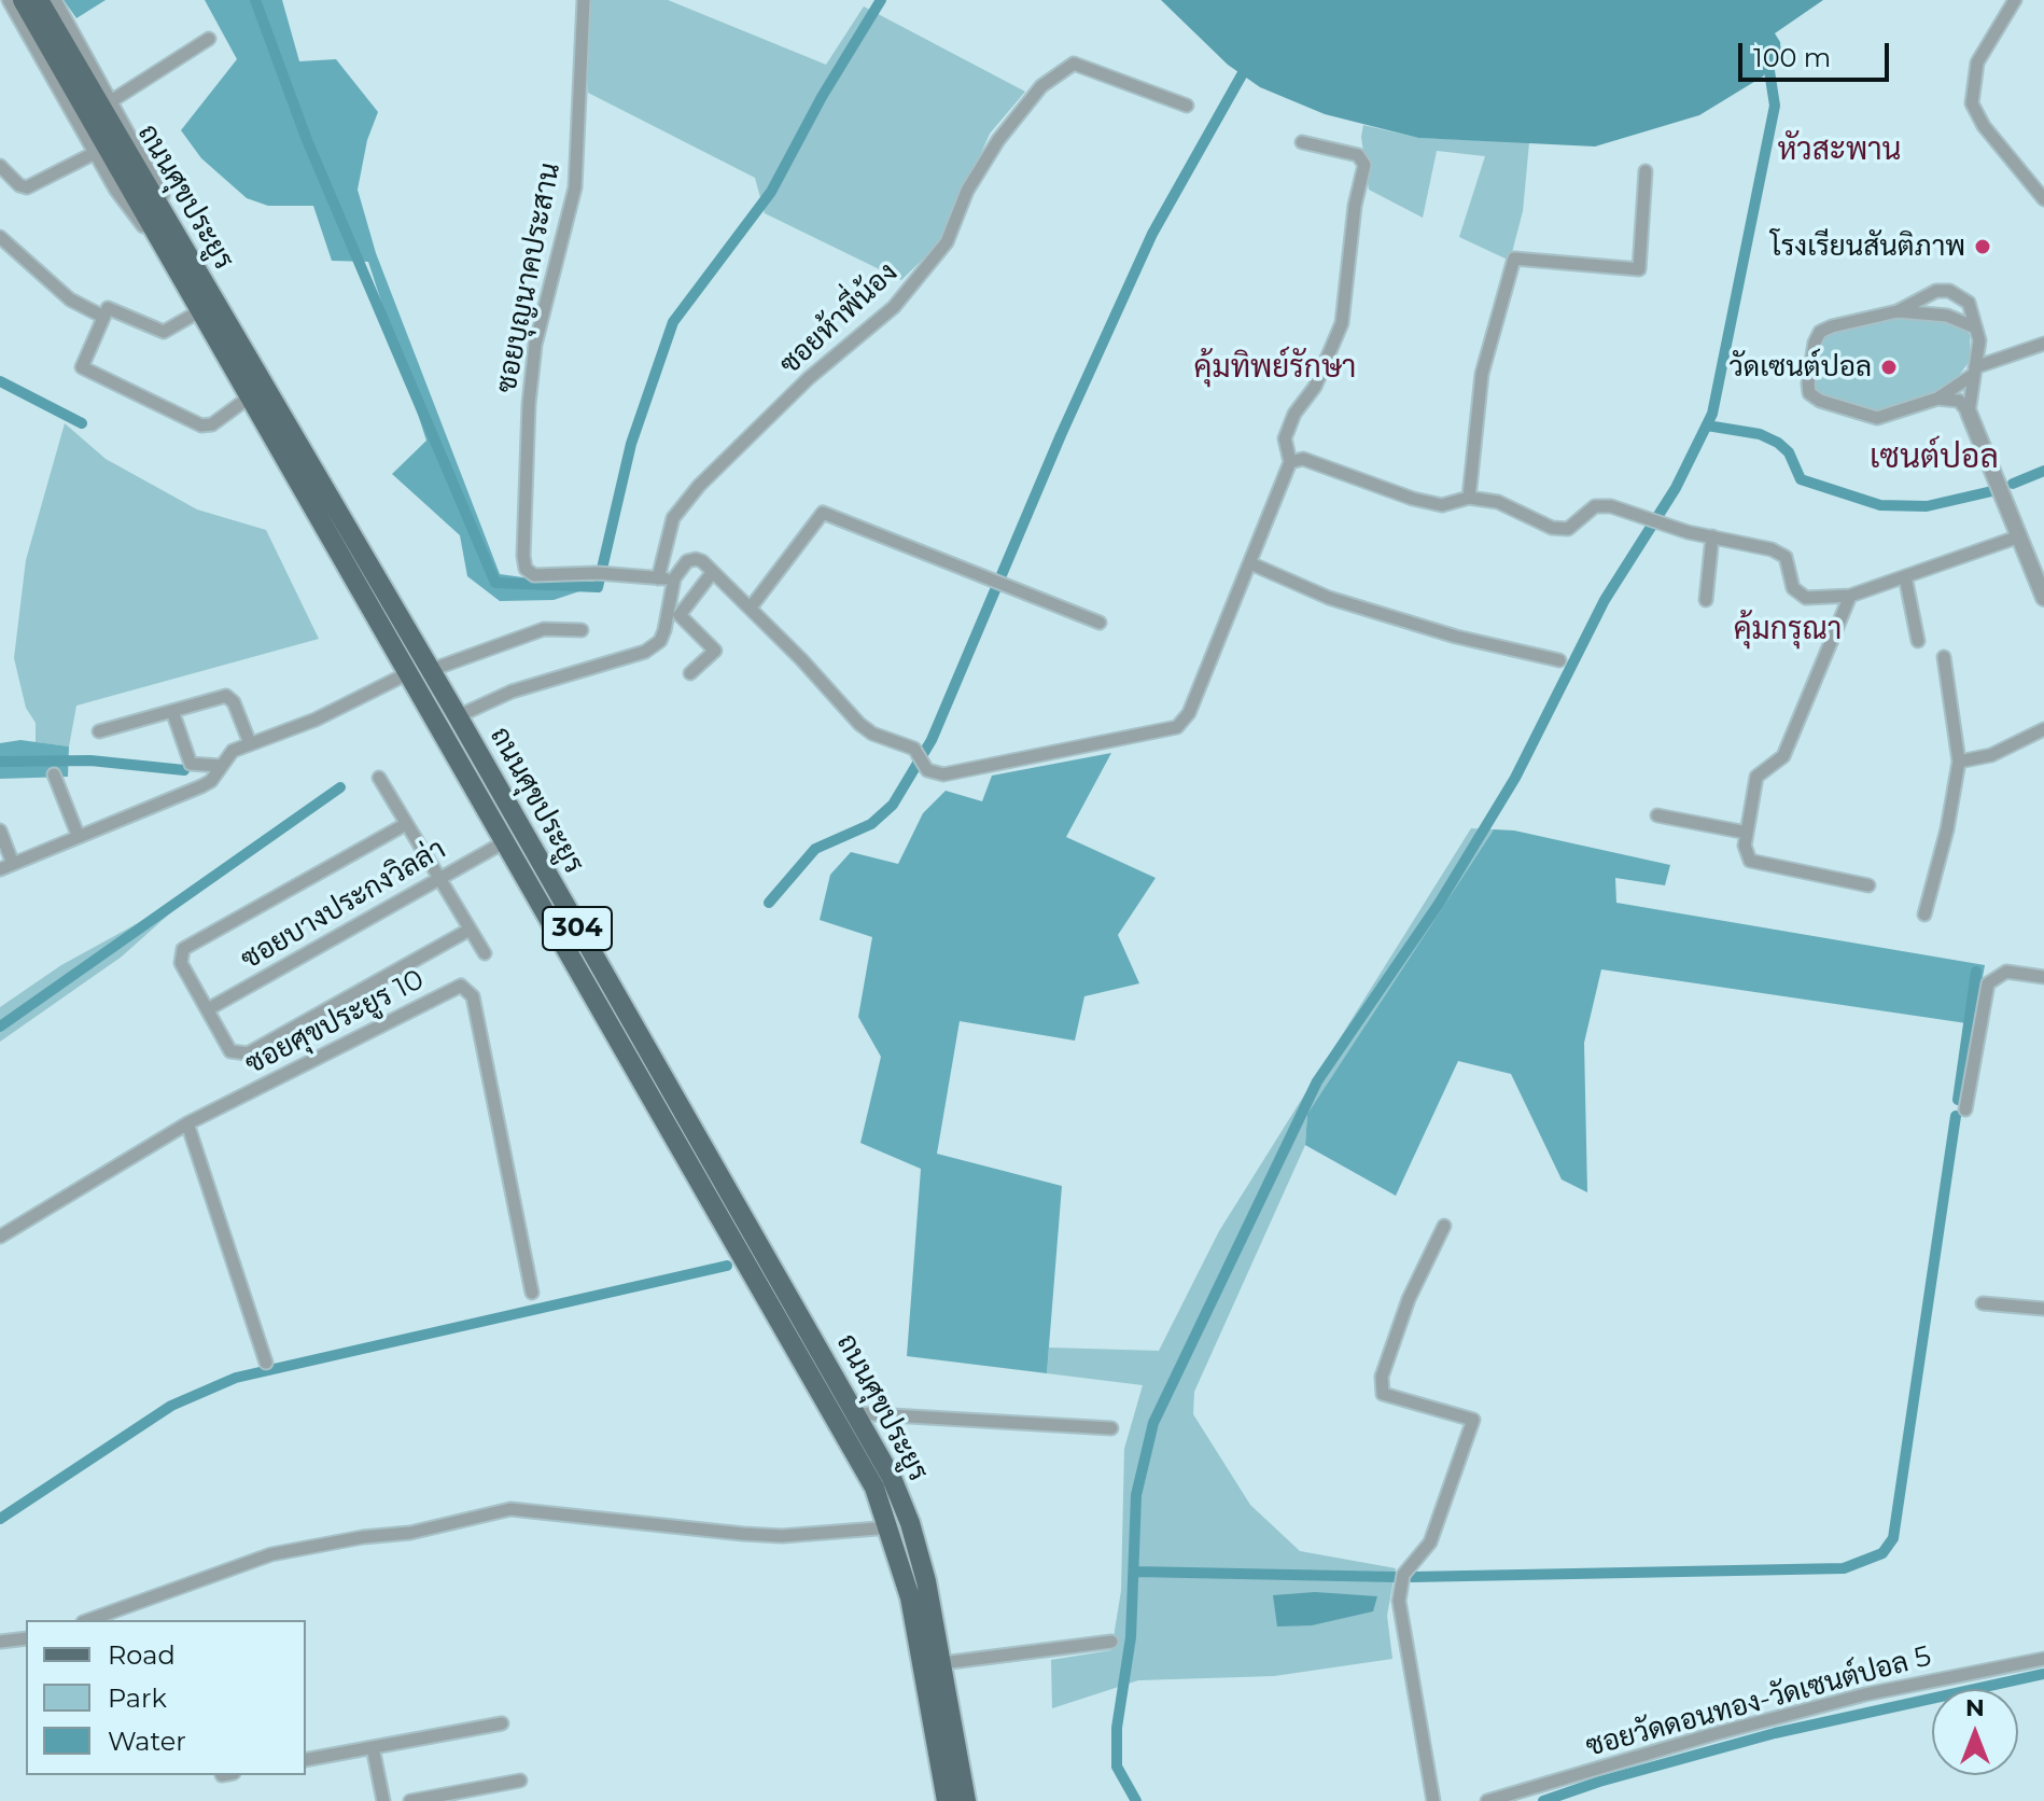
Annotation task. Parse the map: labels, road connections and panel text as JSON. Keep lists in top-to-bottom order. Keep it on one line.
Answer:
{"streets":{"main road":["ถนนศุขประยูร","304"],"street":["ซอยบุญนาคประสาน","ซอยห้าพี่น้อง","ซอยบางประกงวิลล่า","ซอยศุขประยูร 10","ซอยวัดดอนทอง-วัดเซนต์ปอล 5"]},"crossings":[["ถนนศุขประยูร","ซอยบางประกงวิลล่า"],["ซอยบุญนาคประสาน","ซอยห้าพี่น้อง"]],"districts":["หัวสะพาน","คุ้มทิพย์รักษา","เซนต์ปอล","คุ้มกรุณา"],"places":["โรงเรียนสันติภาพ","วัดเซนต์ปอล"],"legend":["Road","Park","Water"],"scale_bar":"100 m","north":"top"}
